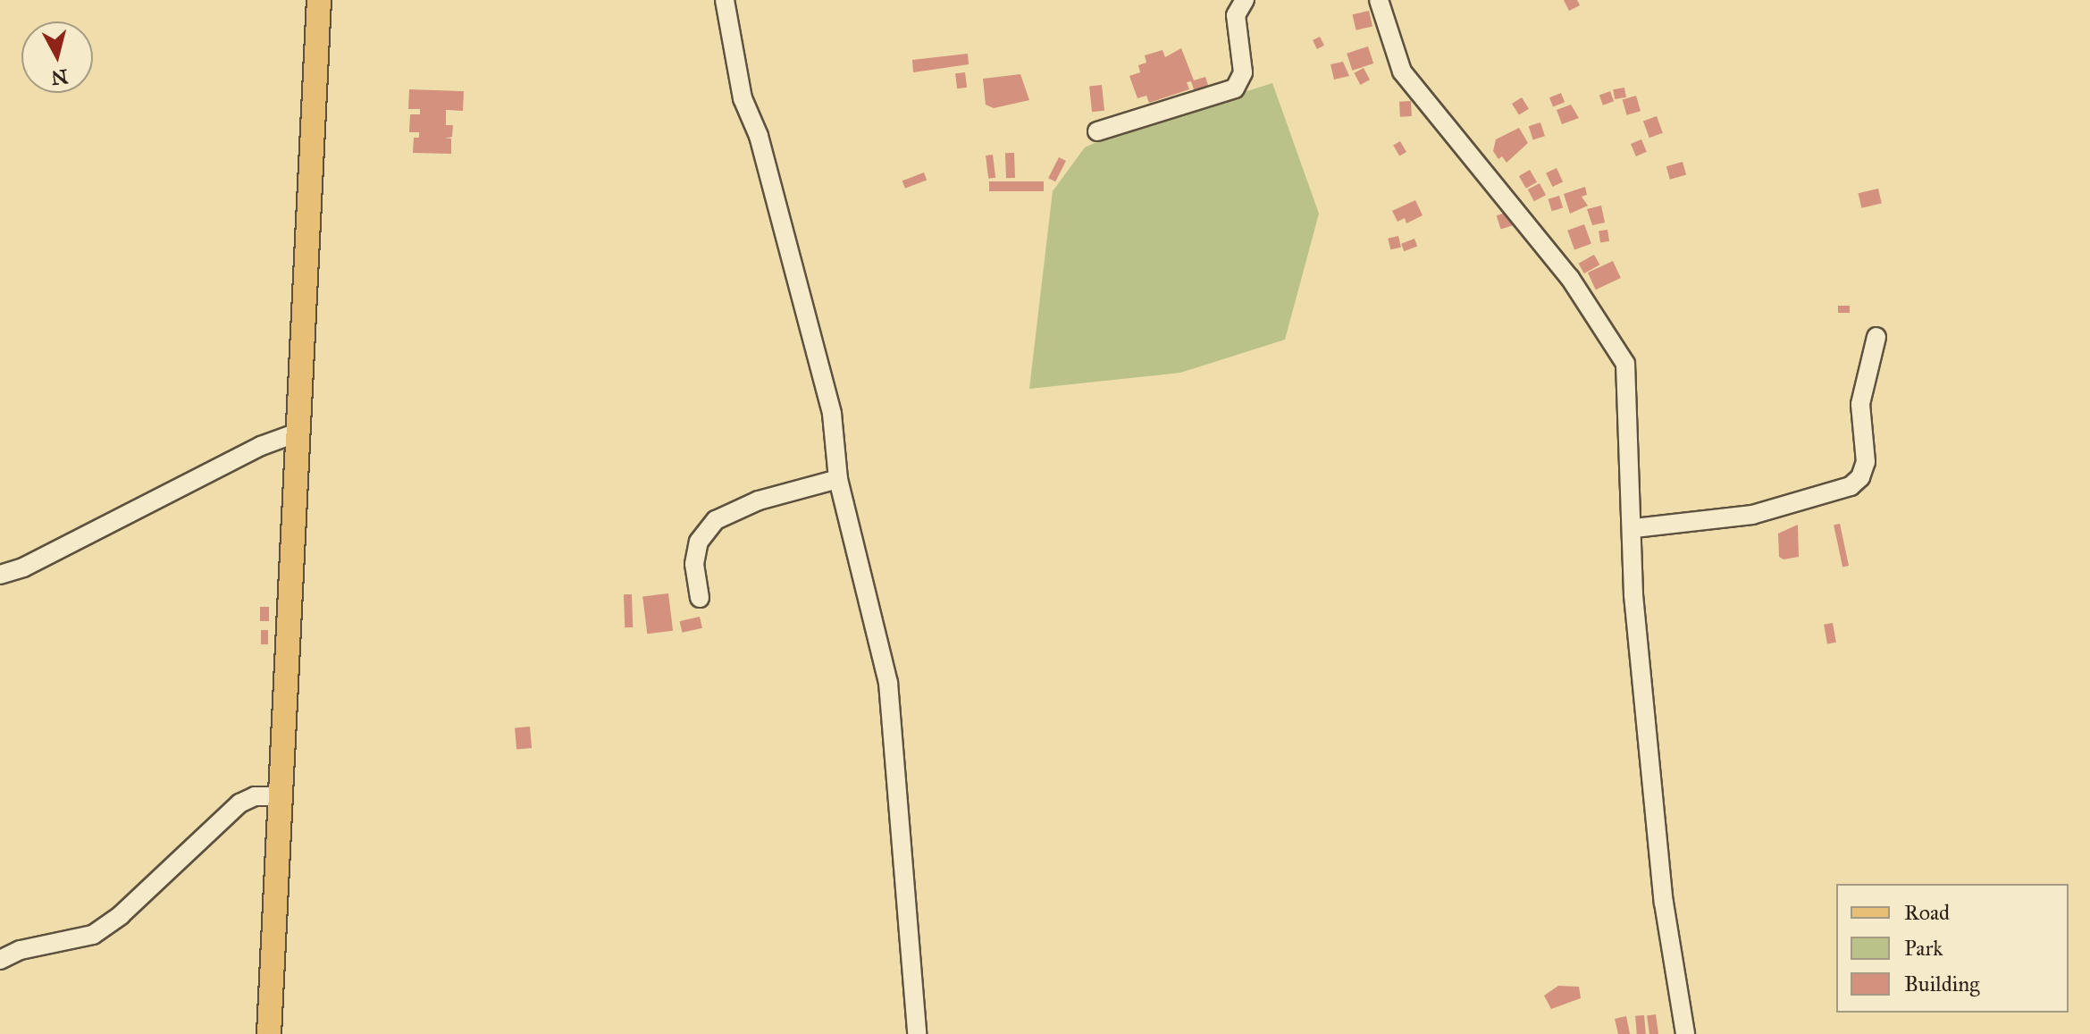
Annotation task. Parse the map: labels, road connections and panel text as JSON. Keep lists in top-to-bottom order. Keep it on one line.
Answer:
{"legend":["Road","Park","Building"],"north":"bottom"}
